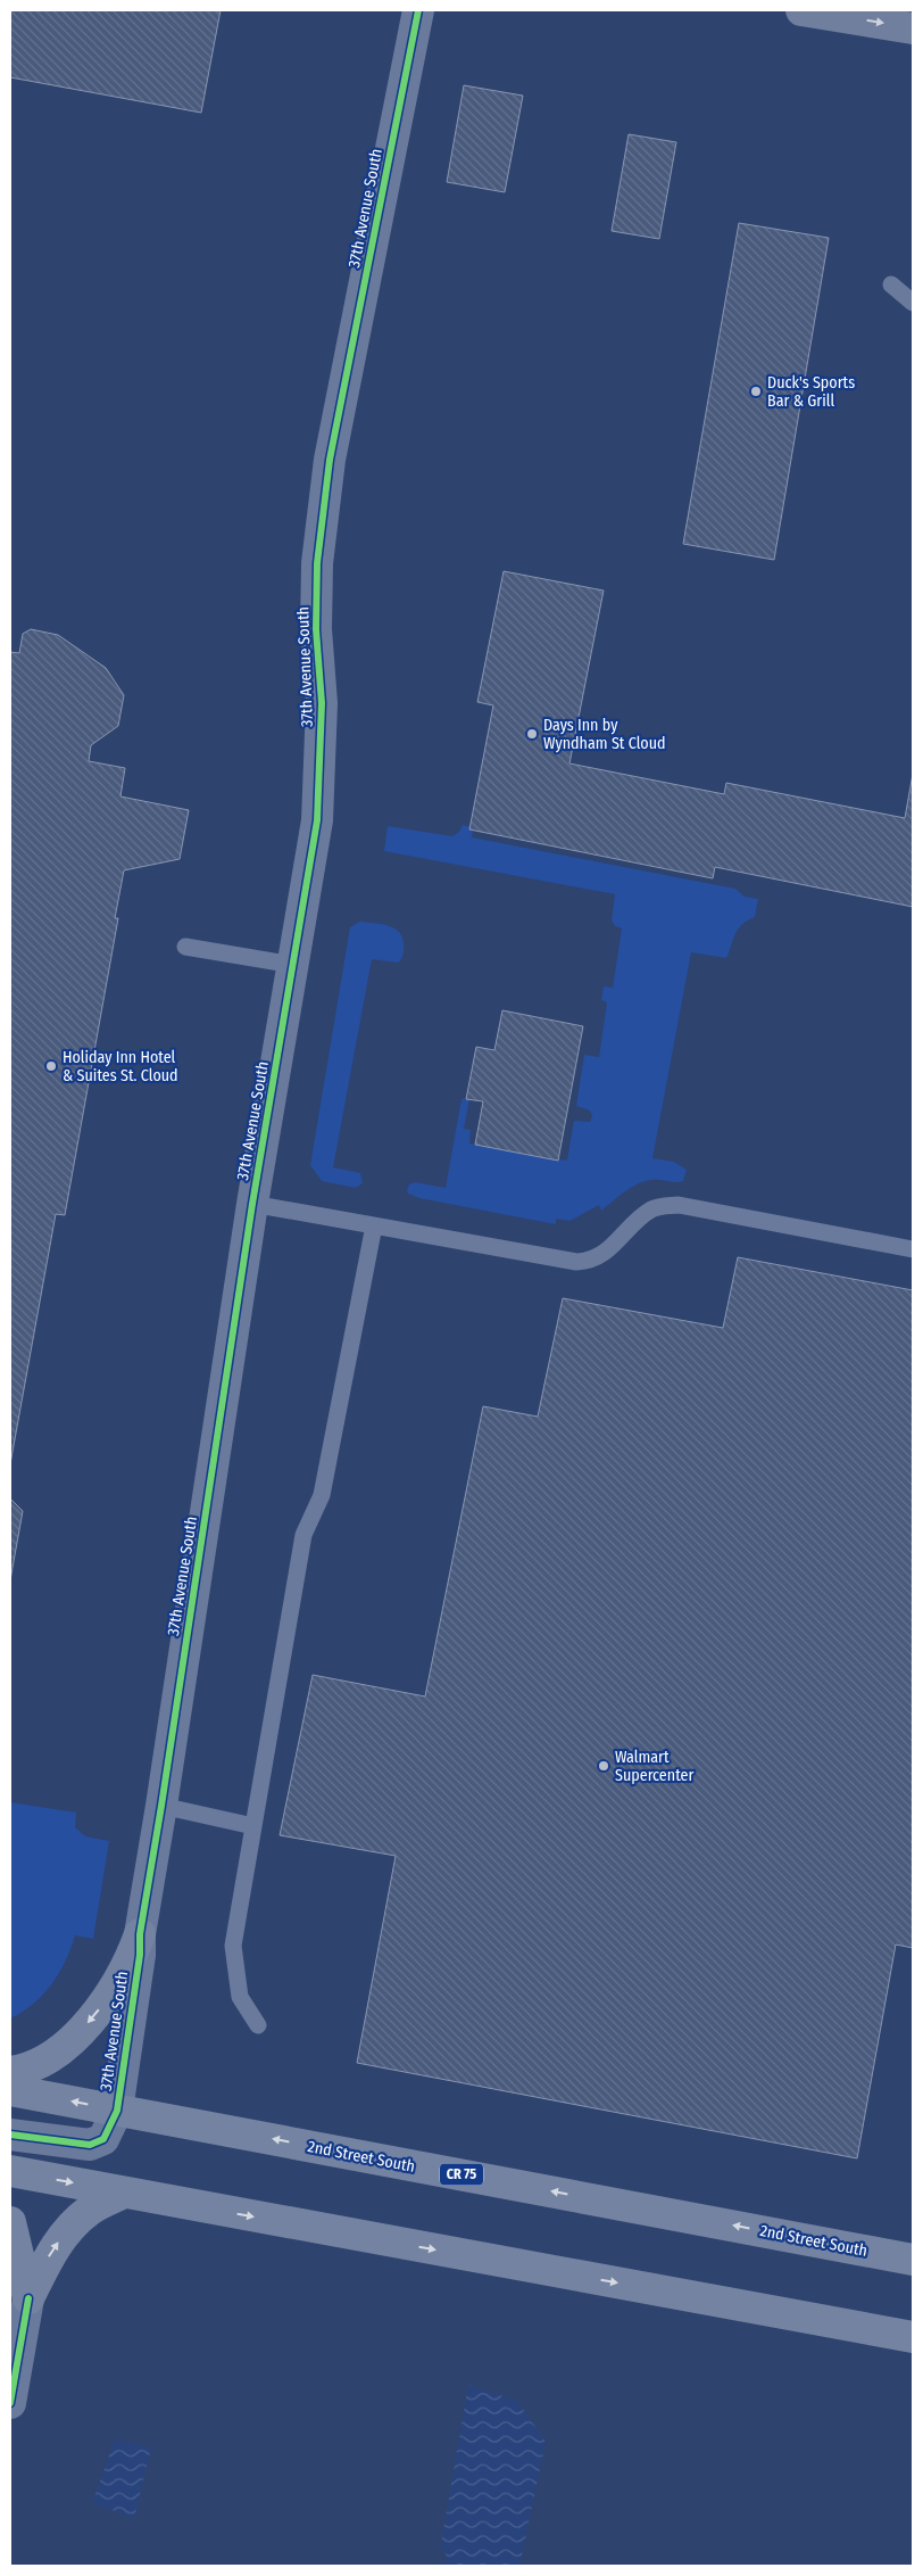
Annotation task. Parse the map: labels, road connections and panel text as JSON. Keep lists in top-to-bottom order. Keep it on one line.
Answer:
{"streets":{"main road":["2nd Street South","CR 75"],"street":["37th Avenue South"]},"crossings":[["37th Avenue South","2nd Street South"]],"places":["Duck's Sports Bar & Grill","Days Inn by Wyndham St Cloud","Holiday Inn Hotel & Suites St. Cloud","Walmart Supercenter"]}
